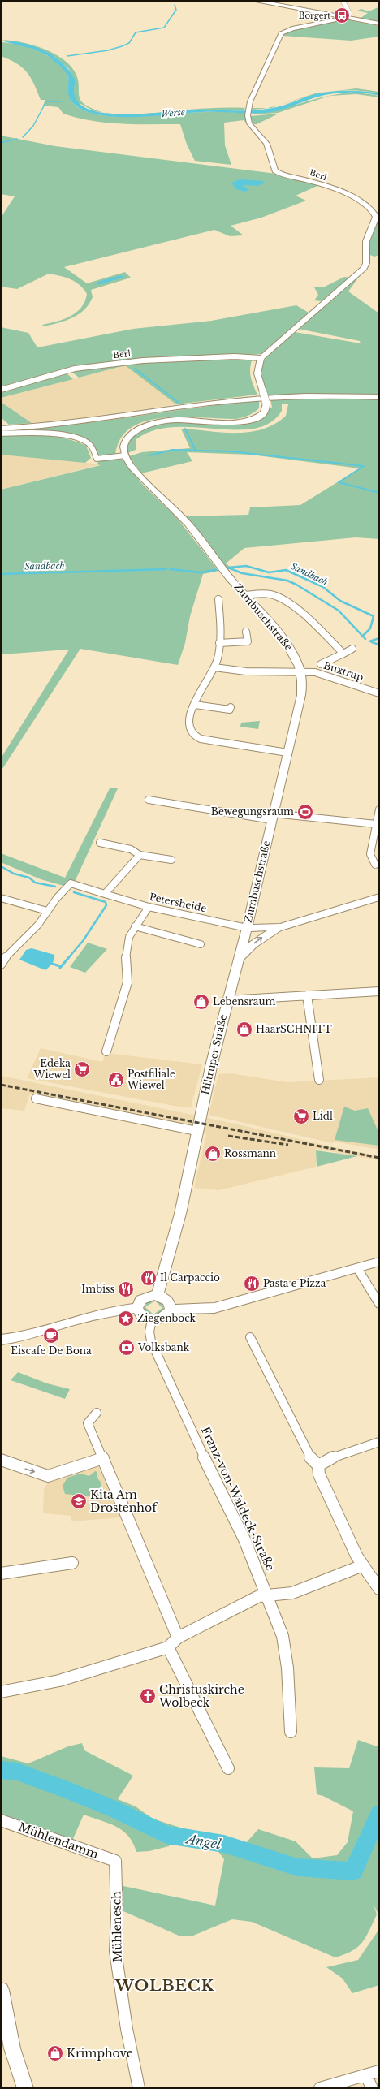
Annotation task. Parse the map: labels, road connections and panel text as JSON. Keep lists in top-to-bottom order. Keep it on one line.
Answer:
{"streets":{"street":["Berl","Zumbuschstraße","Buxtrup","Petersheide","Hiltruper Straße","Franz-von-Waldeck-Straße","Mühlendamm","Mühlenesch"]},"crossings":[["Zumbuschstraße","Buxtrup"],["Zumbuschstraße","Petersheide"],["Zumbuschstraße","Hiltruper Straße"],["Petersheide","Hiltruper Straße"],["Hiltruper Straße","Franz-von-Waldeck-Straße"],["Mühlendamm","Mühlenesch"]],"districts":["WOLBECK"],"water":["Werse","Sandbach","Angel"],"places":{"bus stop":["Borgert"],"sports":["Bewegungsraum"],"shop":["Lebensraum","HaarSCHNITT","Rossmann","Krimphove"],"supermarket":["Edeka Wiewel","Lidl"],"public building":["Postfiliale Wiewel"],"restaurant":["Il Carpaccio","Pasta e Pizza","Imbiss"],"place":["Ziegenbock"],"cafe":["Eiscafe De Bona"],"bank":["Volksbank"],"school or university":["Kita Am Drostenhof"],"church":["Christuskirche Wolbeck"]}}
